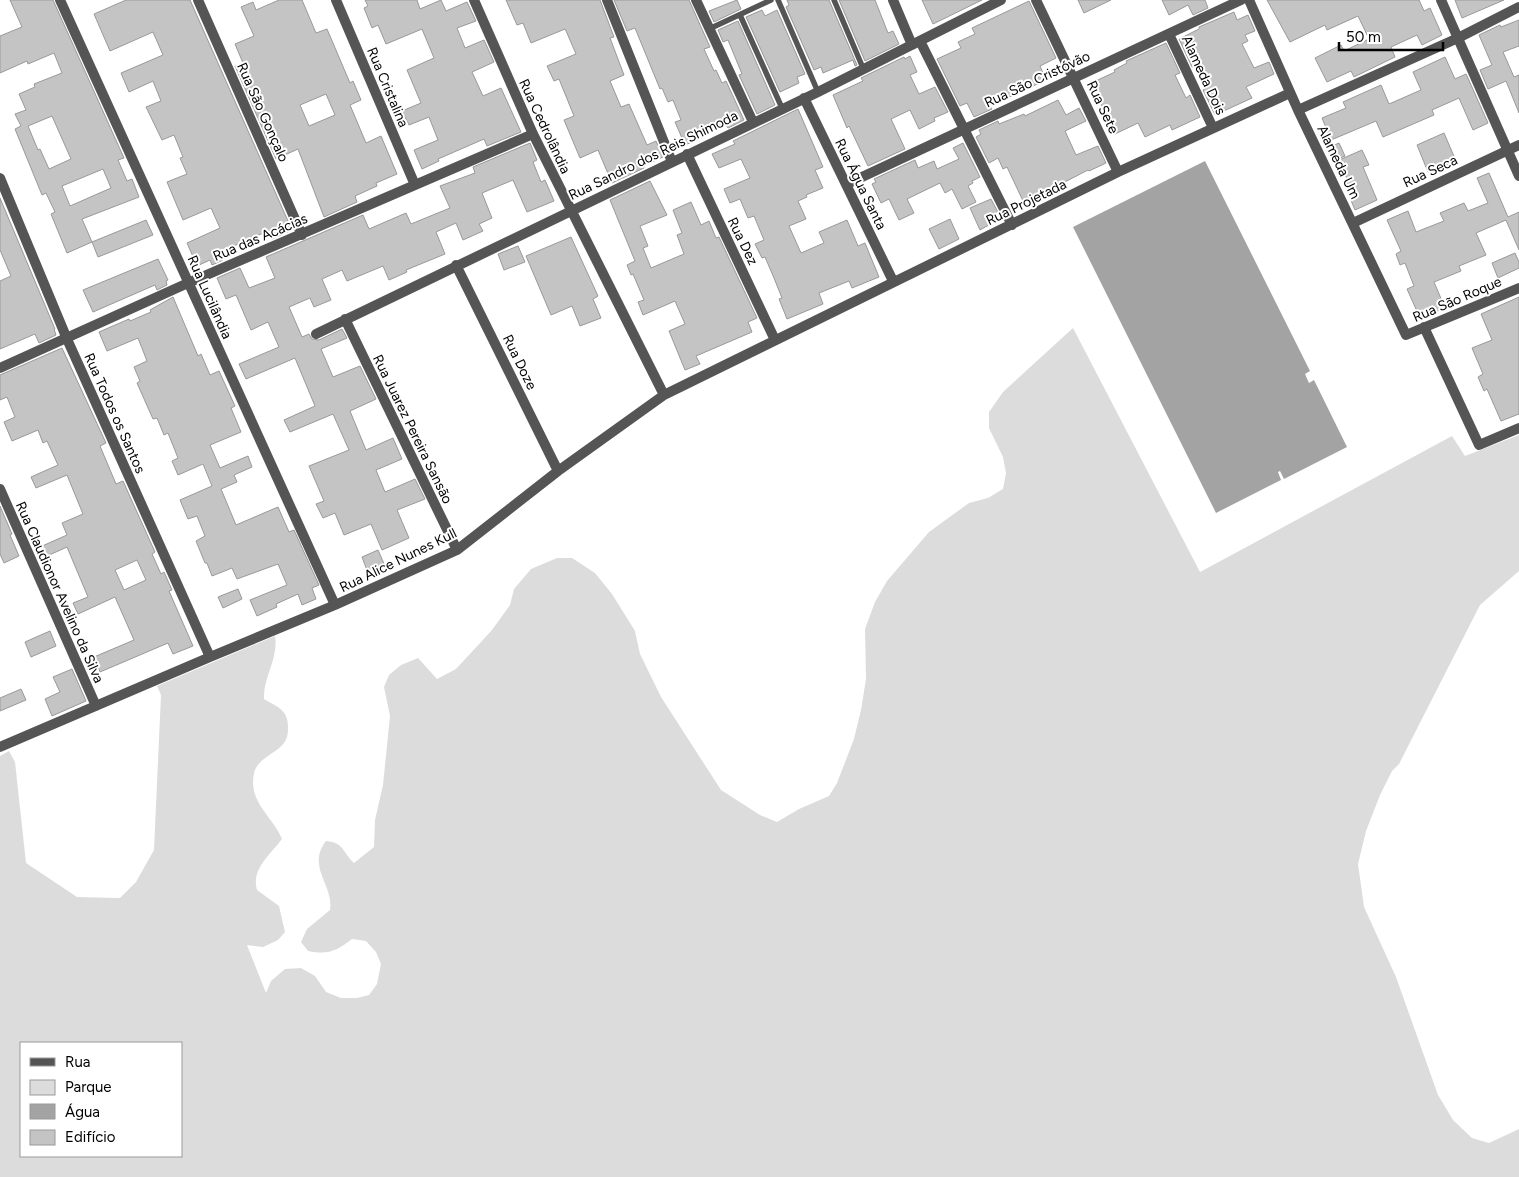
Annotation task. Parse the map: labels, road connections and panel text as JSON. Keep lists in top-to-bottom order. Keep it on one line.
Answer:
{"streets":{"street":["Alameda Dois","Rua São Cristóvão","Rua Cristalina","Rua Sete","Rua São Gonçalo","Rua Cedrolândia","Rua Sandro dos Reis Shimoda","Alameda Um","Rua Seca","Rua Água Santa","Rua Projetada","Rua das Acácias","Rua Dez","Rua Lucilândia","Rua São Roque","Rua Doze","Rua Todos os Santos","Rua Juarez Pereira Sansão","Rua Alice Nunes Kull","Rua Claudionor Avelino da Silva"]},"crossings":[["Alameda Dois","Rua São Cristóvão"],["Alameda Dois","Rua Projetada"],["Rua São Cristóvão","Rua Sete"],["Rua São Cristóvão","Rua Água Santa"],["Rua Cristalina","Rua das Acácias"],["Rua Sete","Rua Projetada"],["Rua São Gonçalo","Rua das Acácias"],["Rua Cedrolândia","Rua Sandro dos Reis Shimoda"],["Rua Cedrolândia","Rua das Acácias"],["Rua Cedrolândia","Rua Alice Nunes Kull"],["Rua Sandro dos Reis Shimoda","Rua Água Santa"],["Rua Sandro dos Reis Shimoda","Rua Dez"],["Rua Sandro dos Reis Shimoda","Rua Doze"],["Rua Sandro dos Reis Shimoda","Rua Juarez Pereira Sansão"],["Alameda Um","Rua Seca"],["Alameda Um","Rua Projetada"],["Alameda Um","Rua São Roque"],["Rua Água Santa","Rua Projetada"],["Rua Projetada","Rua Dez"],["Rua Projetada","Rua Alice Nunes Kull"],["Rua das Acácias","Rua Lucilândia"],["Rua das Acácias","Rua Todos os Santos"],["Rua Dez","Rua Alice Nunes Kull"],["Rua Lucilândia","Rua Alice Nunes Kull"],["Rua Doze","Rua Alice Nunes Kull"],["Rua Todos os Santos","Rua Alice Nunes Kull"],["Rua Juarez Pereira Sansão","Rua Alice Nunes Kull"],["Rua Alice Nunes Kull","Rua Claudionor Avelino da Silva"]],"legend":["Rua","Parque","Água","Edifício"],"scale_bar":"50 m"}
